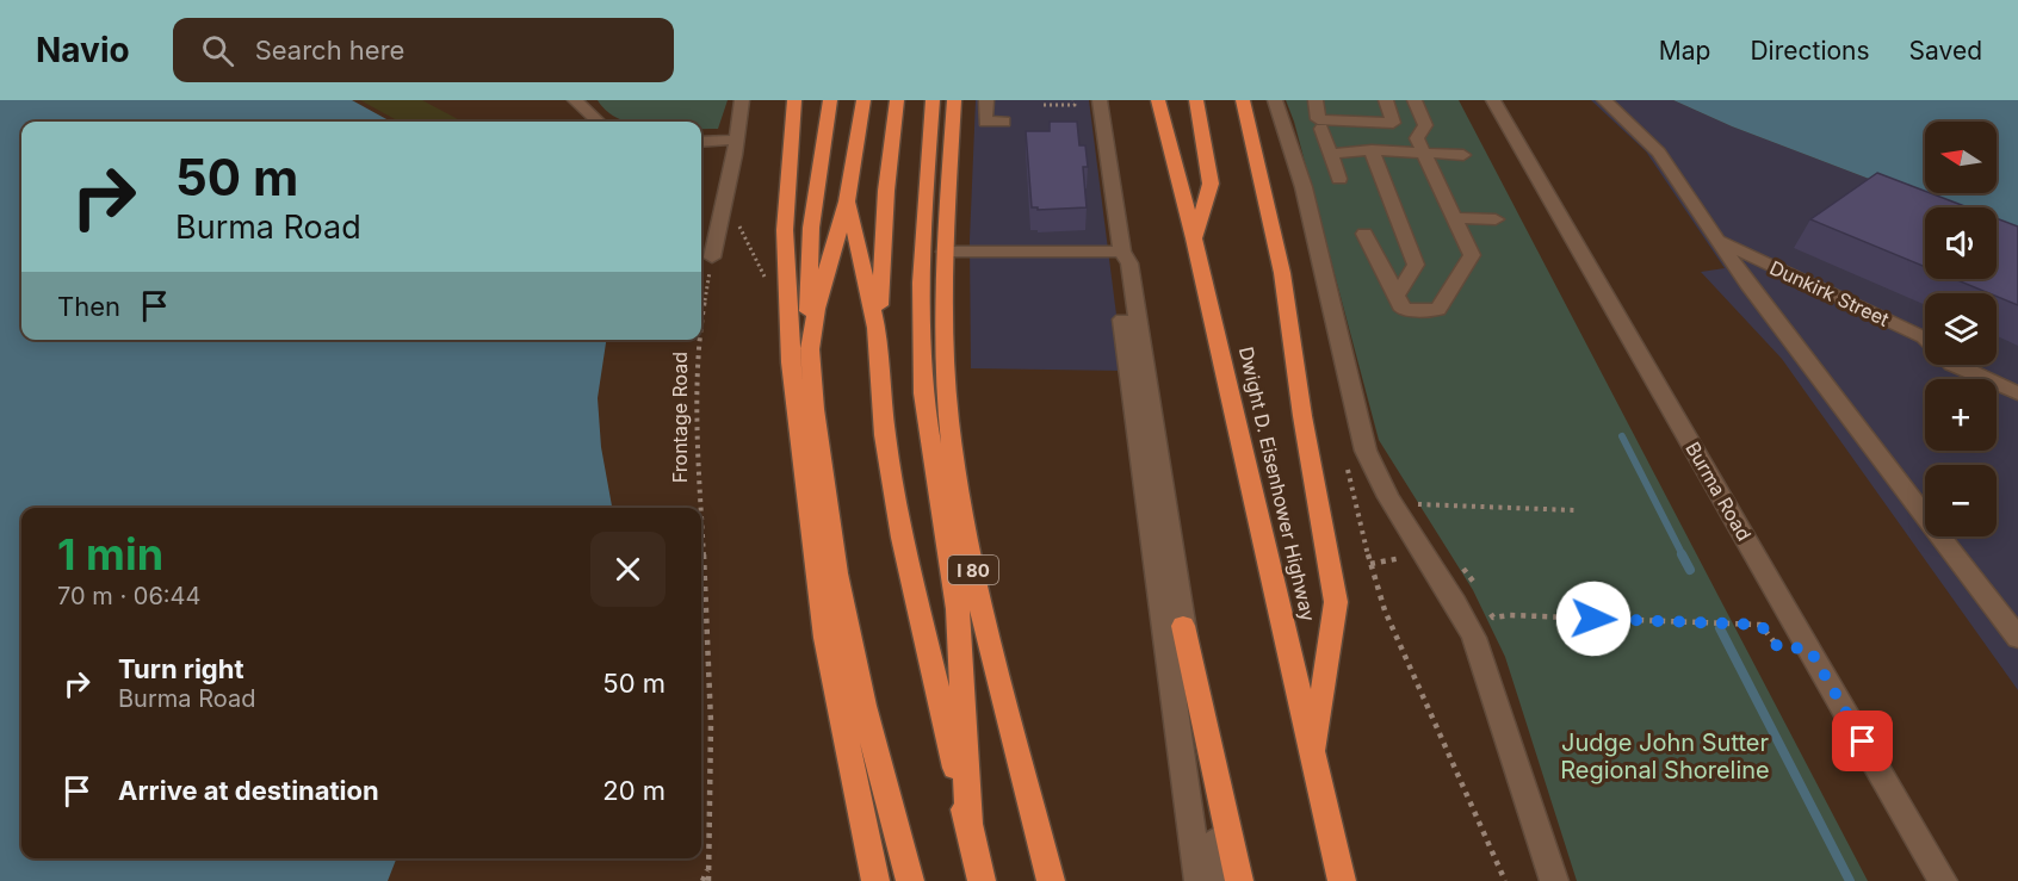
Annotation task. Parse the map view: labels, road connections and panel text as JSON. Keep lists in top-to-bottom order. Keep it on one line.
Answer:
{"streets":{"highway":["Dwight D. Eisenhower Highway","I 80"],"street":["Dunkirk Street","Burma Road"],"path":["Frontage Road"]},"parks":["Judge John Sutter Regional Shoreline"],"north":"left","page":{"header":"Navio","search":"Search here","nav":["Map","Directions","Saved"],"map_buttons":["+","−"],"turn":["50 m","Burma Road"],"then":"Then","heading":["1 min","70 m · 06:44"],"list":[{"name":"Turn right","note":"Burma Road","value":"50 m"},{"name":"Arrive at destination","value":"20 m"}]}}
